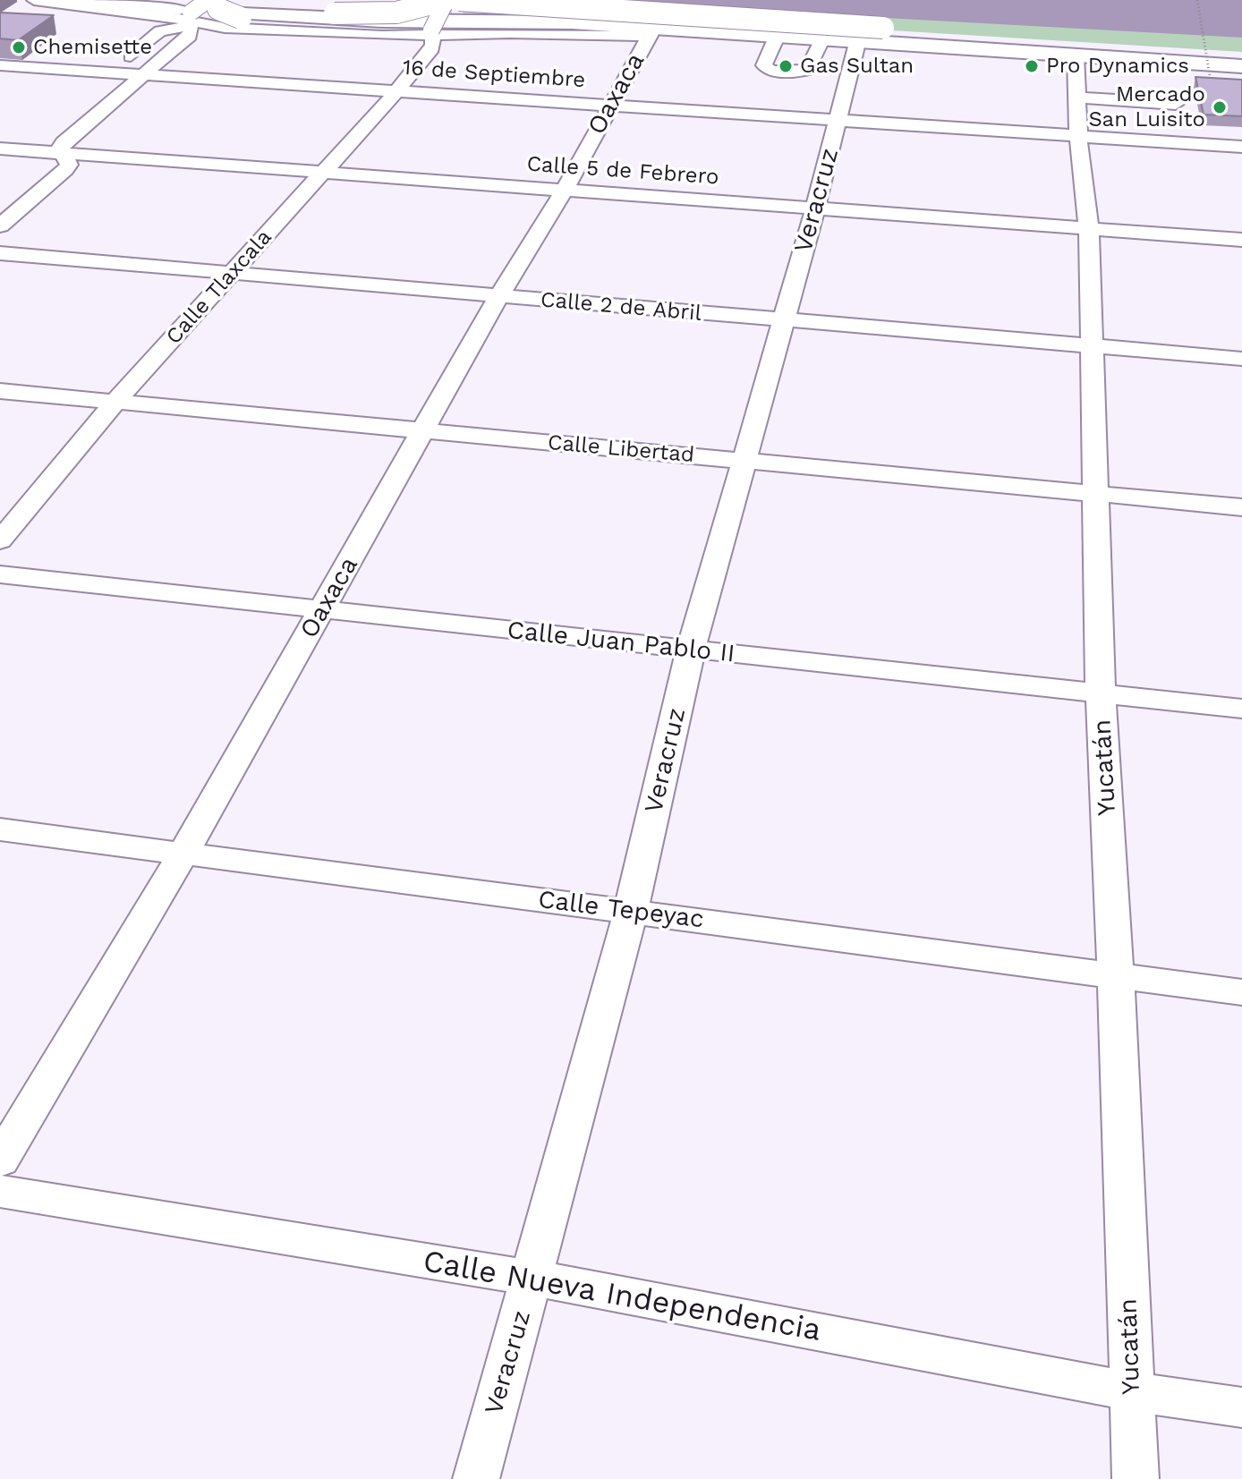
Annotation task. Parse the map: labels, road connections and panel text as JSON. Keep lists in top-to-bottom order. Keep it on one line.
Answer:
{"streets":{"street":["16 de Septiembre","Oaxaca","Calle 5 de Febrero","Veracruz","Calle Tlaxcala","Calle 2 de Abril","Calle Libertad","Calle Juan Pablo II","Yucatán","Calle Tepeyac","Calle Nueva Independencia"]},"crossings":[["16 de Septiembre","Oaxaca"],["16 de Septiembre","Veracruz"],["16 de Septiembre","Calle Tlaxcala"],["16 de Septiembre","Yucatán"],["Oaxaca","Calle 5 de Febrero"],["Oaxaca","Calle 2 de Abril"],["Oaxaca","Calle Libertad"],["Oaxaca","Calle Juan Pablo II"],["Oaxaca","Calle Tepeyac"],["Calle 5 de Febrero","Veracruz"],["Calle 5 de Febrero","Calle Tlaxcala"],["Calle 5 de Febrero","Yucatán"],["Veracruz","Calle 2 de Abril"],["Veracruz","Calle Libertad"],["Veracruz","Calle Juan Pablo II"],["Veracruz","Calle Tepeyac"],["Veracruz","Calle Nueva Independencia"],["Calle Tlaxcala","Calle 2 de Abril"],["Calle Tlaxcala","Calle Libertad"],["Calle 2 de Abril","Yucatán"],["Calle Libertad","Yucatán"],["Calle Juan Pablo II","Yucatán"],["Yucatán","Calle Tepeyac"],["Yucatán","Calle Nueva Independencia"]],"places":["Chemisette","Gas Sultan","Pro Dynamics","Mercado San Luisito"]}
